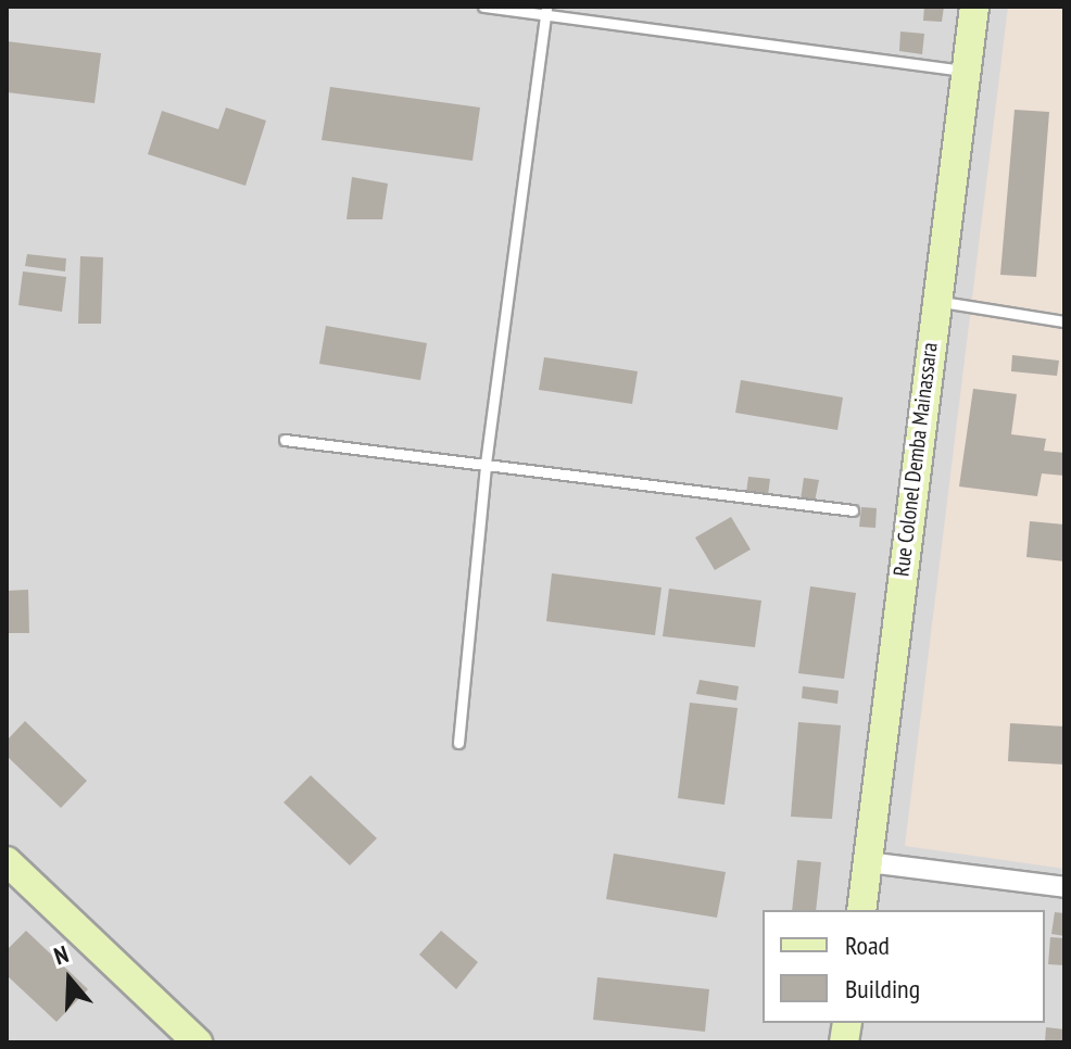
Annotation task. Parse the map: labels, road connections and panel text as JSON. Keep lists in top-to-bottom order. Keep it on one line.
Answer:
{"streets":{"street":["Rue Colonel Demba Mainassara"]},"legend":["Road","Building"],"north":"top"}
